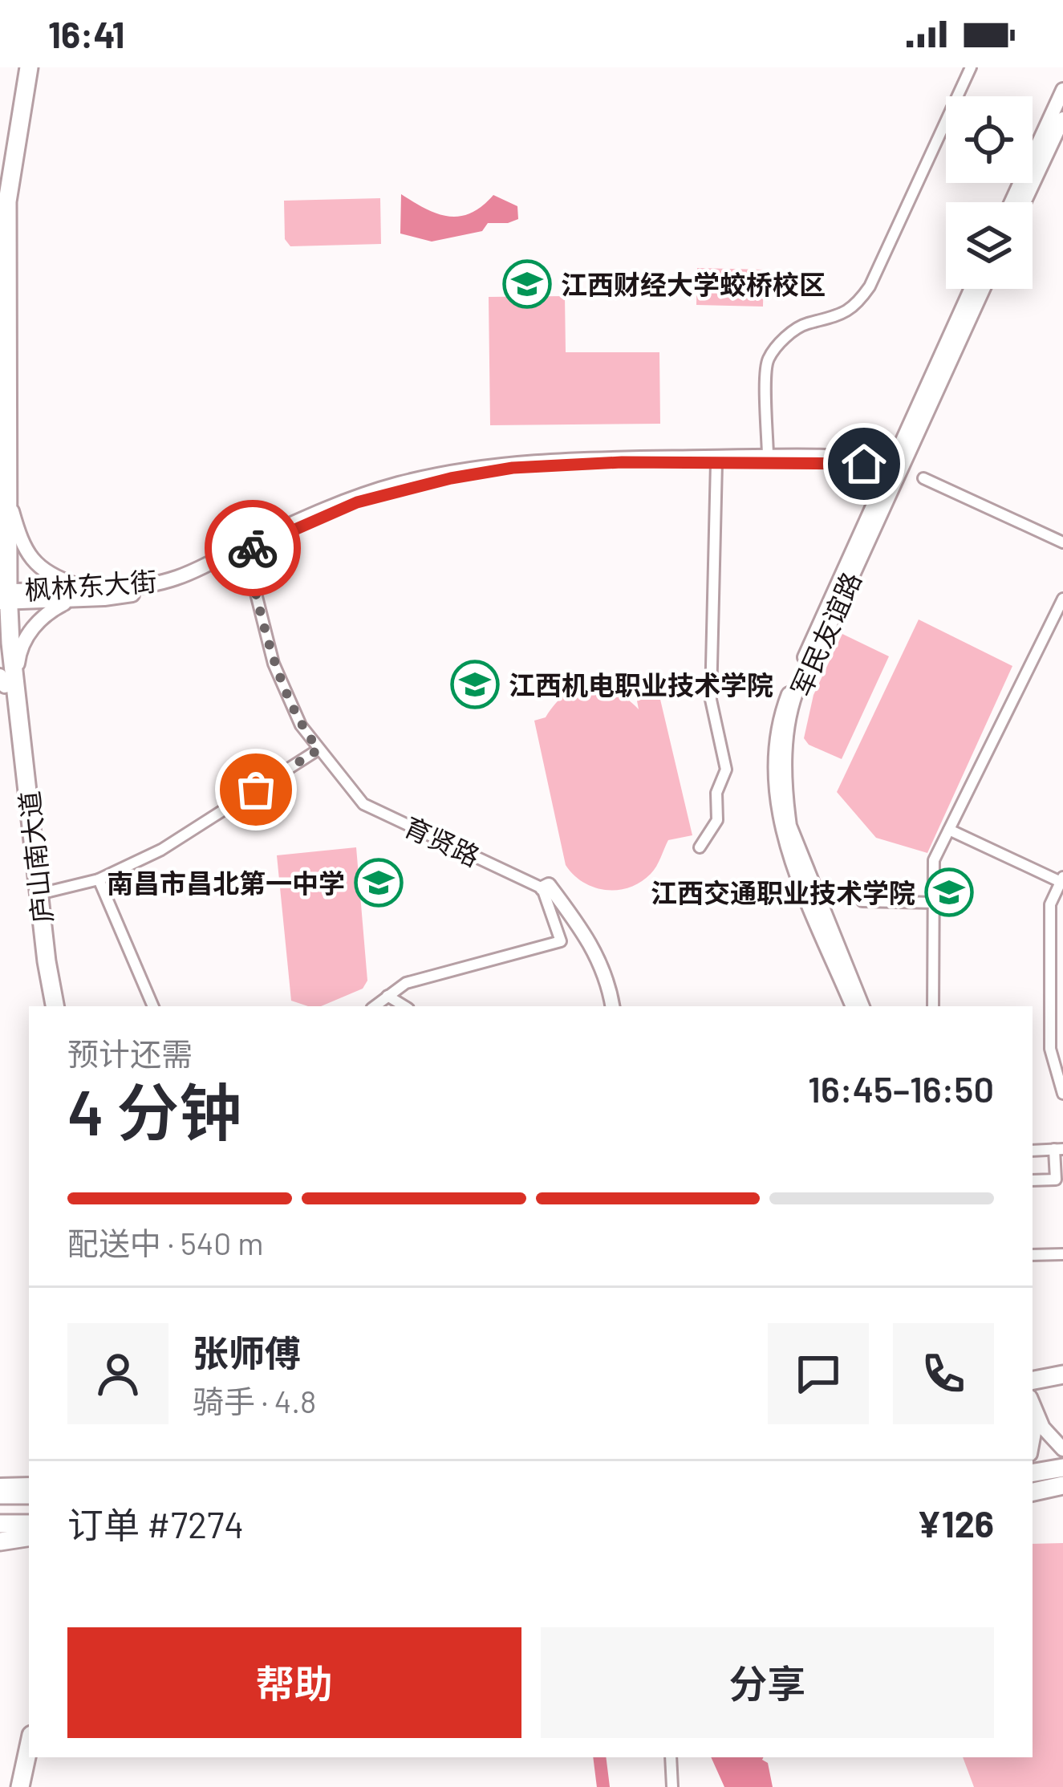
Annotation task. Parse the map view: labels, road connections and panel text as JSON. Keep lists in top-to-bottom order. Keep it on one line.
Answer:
{"streets":{"highway":["庐山南大道"],"street":["枫林东大街","军民友谊路","育贤路"]},"crossings":[["枫林东大街","军民友谊路"],["枫林东大街","育贤路"],["枫林东大街","庐山南大道"]],"places":{"school or university":["江西财经大学蛟桥校区","江西机电职业技术学院","南昌市昌北第一中学","江西交通职业技术学院"]},"page":{"status":"16:41","heading":["4 分钟","预计还需","16:45–16:50"],"panel":["张师傅","骑手 · 4.8","订单 #7274","¥126"],"bar":"配送中 · 540 m","buttons":["帮助","分享"]}}
